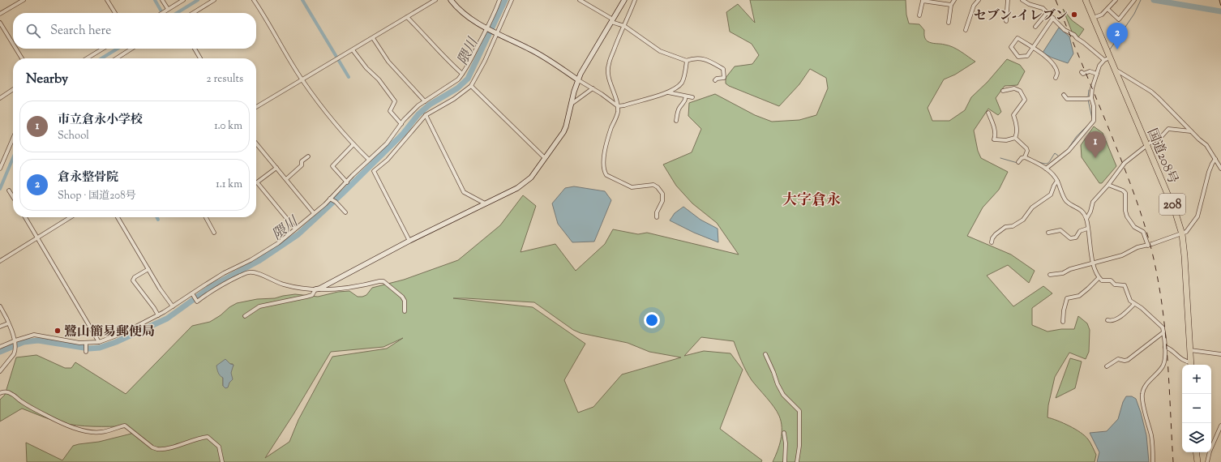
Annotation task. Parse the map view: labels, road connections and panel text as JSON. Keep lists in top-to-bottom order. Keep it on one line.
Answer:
{"streets":{"highway":["国道208号","208"]},"districts":["大字倉永"],"water":["隈川"],"places":["セブン-イレブン","鷺山簡易郵便局"],"page":{"search":"Search here","pins":["2","1"],"heading":["Nearby","2 results"],"list":[{"mark":"1","name":"市立倉永小学校","note":"School","value":"1.0 km"},{"mark":"2","name":"倉永整骨院","note":"Shop · 国道208号","value":"1.1 km"}],"map_buttons":["+","−"]}}
